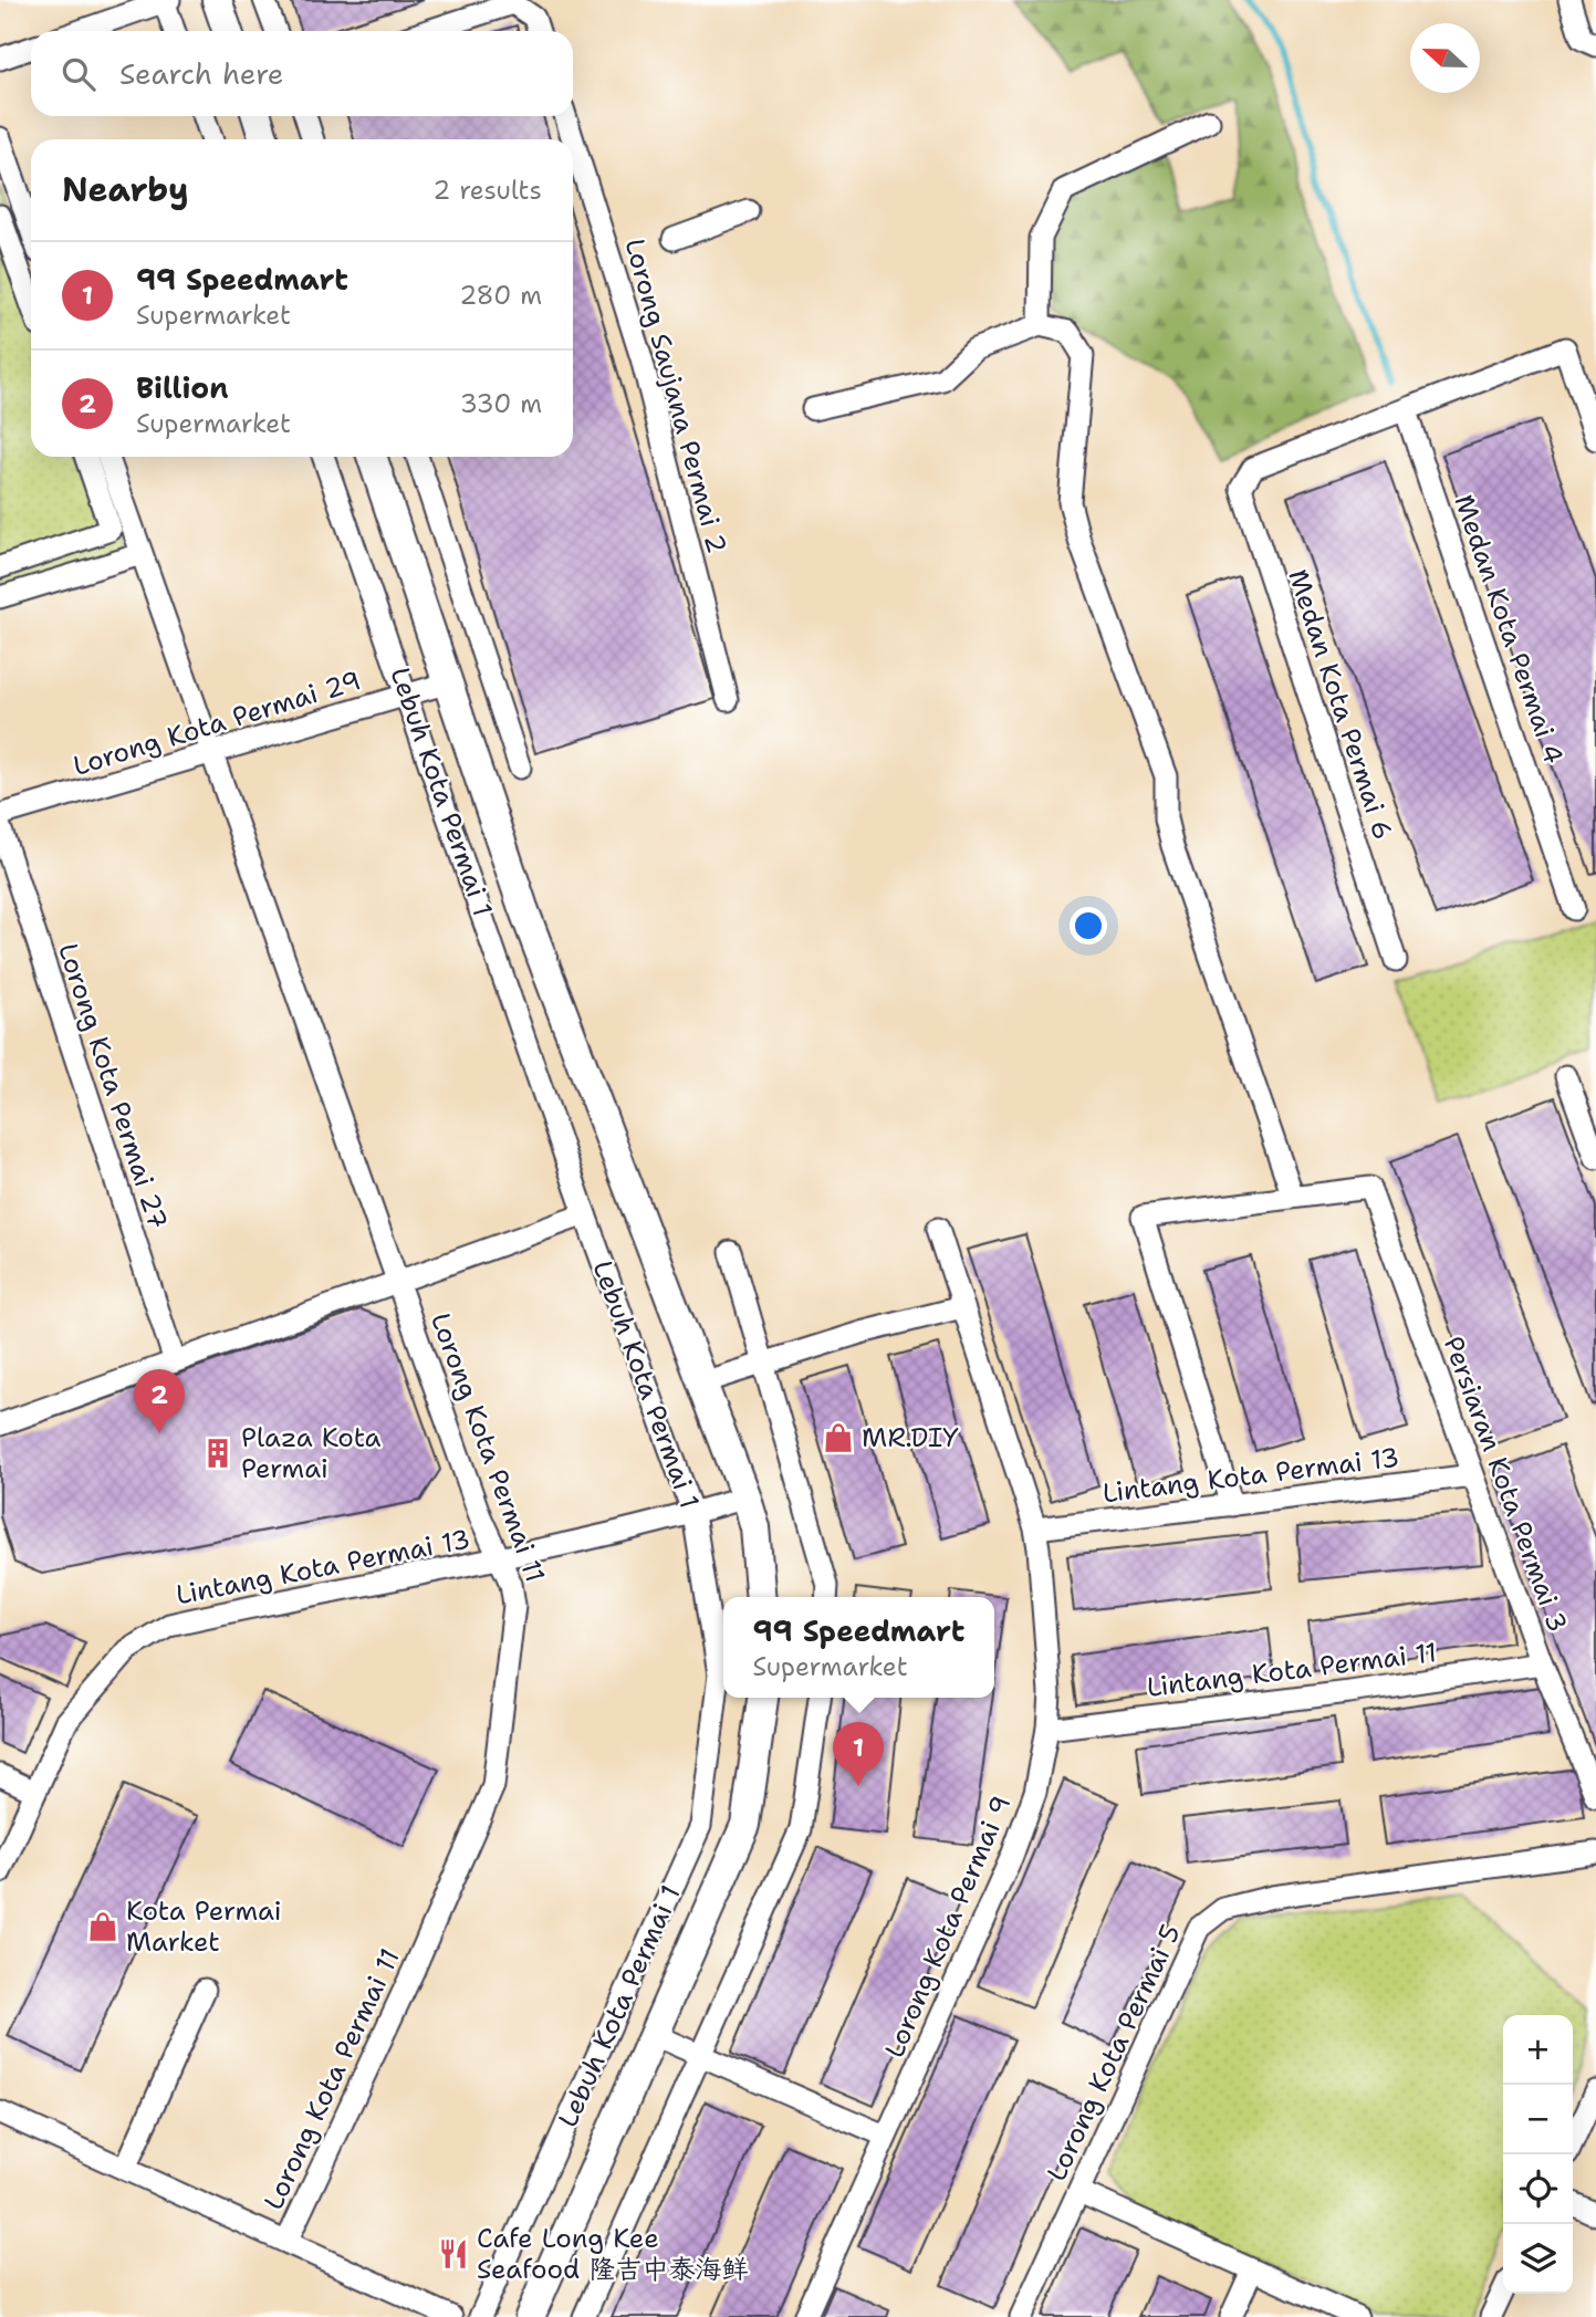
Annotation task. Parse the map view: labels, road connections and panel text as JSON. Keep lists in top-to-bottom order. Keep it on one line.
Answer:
{"streets":{"street":["Lorong Saujana Permai 2","Medan Kota Permai 4","Medan Kota Permai 6","Lorong Kota Permai 29","Lebuh Kota Permai 1","Lorong Kota Permai 27","Lorong Kota Permai 11","Lintang Kota Permai 13","Persiaran Kota Permai 3","Lintang Kota Permai 11","Lorong Kota Permai 9","Lorong Kota Permai 5"]},"crossings":[["Medan Kota Permai 4","Medan Kota Permai 6"],["Lorong Kota Permai 29","Lebuh Kota Permai 1"],["Lorong Kota Permai 29","Lorong Kota Permai 11"],["Lebuh Kota Permai 1","Lintang Kota Permai 13"],["Lorong Kota Permai 11","Lintang Kota Permai 13"],["Lintang Kota Permai 13","Persiaran Kota Permai 3"],["Lintang Kota Permai 13","Lorong Kota Permai 9"],["Persiaran Kota Permai 3","Lintang Kota Permai 11"],["Lintang Kota Permai 11","Lorong Kota Permai 9"]],"places":{"shop":["MR.DIY","Kota Permai Market"],"building":["Plaza Kota Permai"],"restaurant":["Cafe Long Kee Seafood 隆吉中泰海鲜"]},"north":"left","page":{"search":"Search here","heading":["Nearby","2 results"],"list":[{"mark":"1","name":"99 Speedmart","note":"Supermarket","value":"280 m"},{"mark":"2","name":"Billion","note":"Supermarket","value":"330 m"}],"pins":["2","1"],"popup":["99 Speedmart","Supermarket"],"map_buttons":["+","−"]}}
